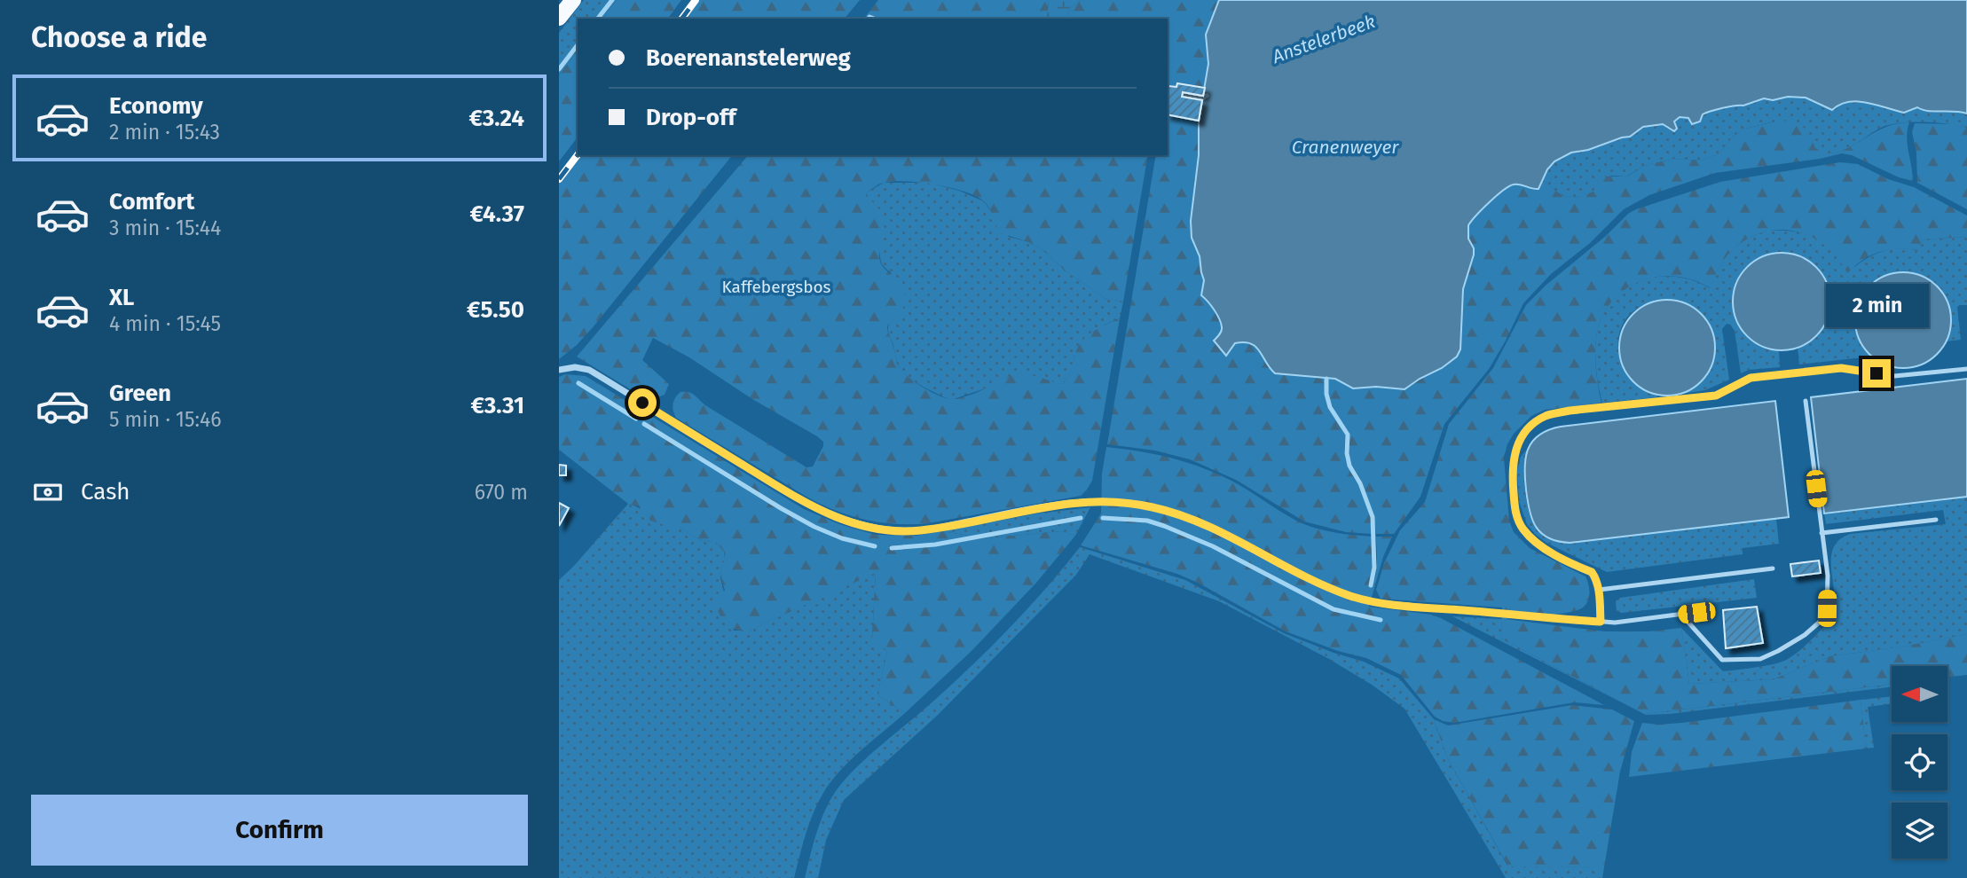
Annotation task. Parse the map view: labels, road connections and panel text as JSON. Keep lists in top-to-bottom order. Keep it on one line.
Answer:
{"water":["Anstelerbeek","Cranenweyer"],"parks":["Kaffebergsbos"],"north":"left","page":{"heading":"Choose a ride","banner":["Boerenanstelerweg","Drop-off"],"list":[{"name":"Economy","note":"2 min · 15:43","value":"€3.24"},{"name":"Comfort","note":"3 min · 15:44","value":"€4.37"},{"name":"XL","note":"4 min · 15:45","value":"€5.50"},{"name":"Green","note":"5 min · 15:46","value":"€3.31"}],"bubble":"2 min","pay":["Cash","670 m"],"buttons":"Confirm"}}
